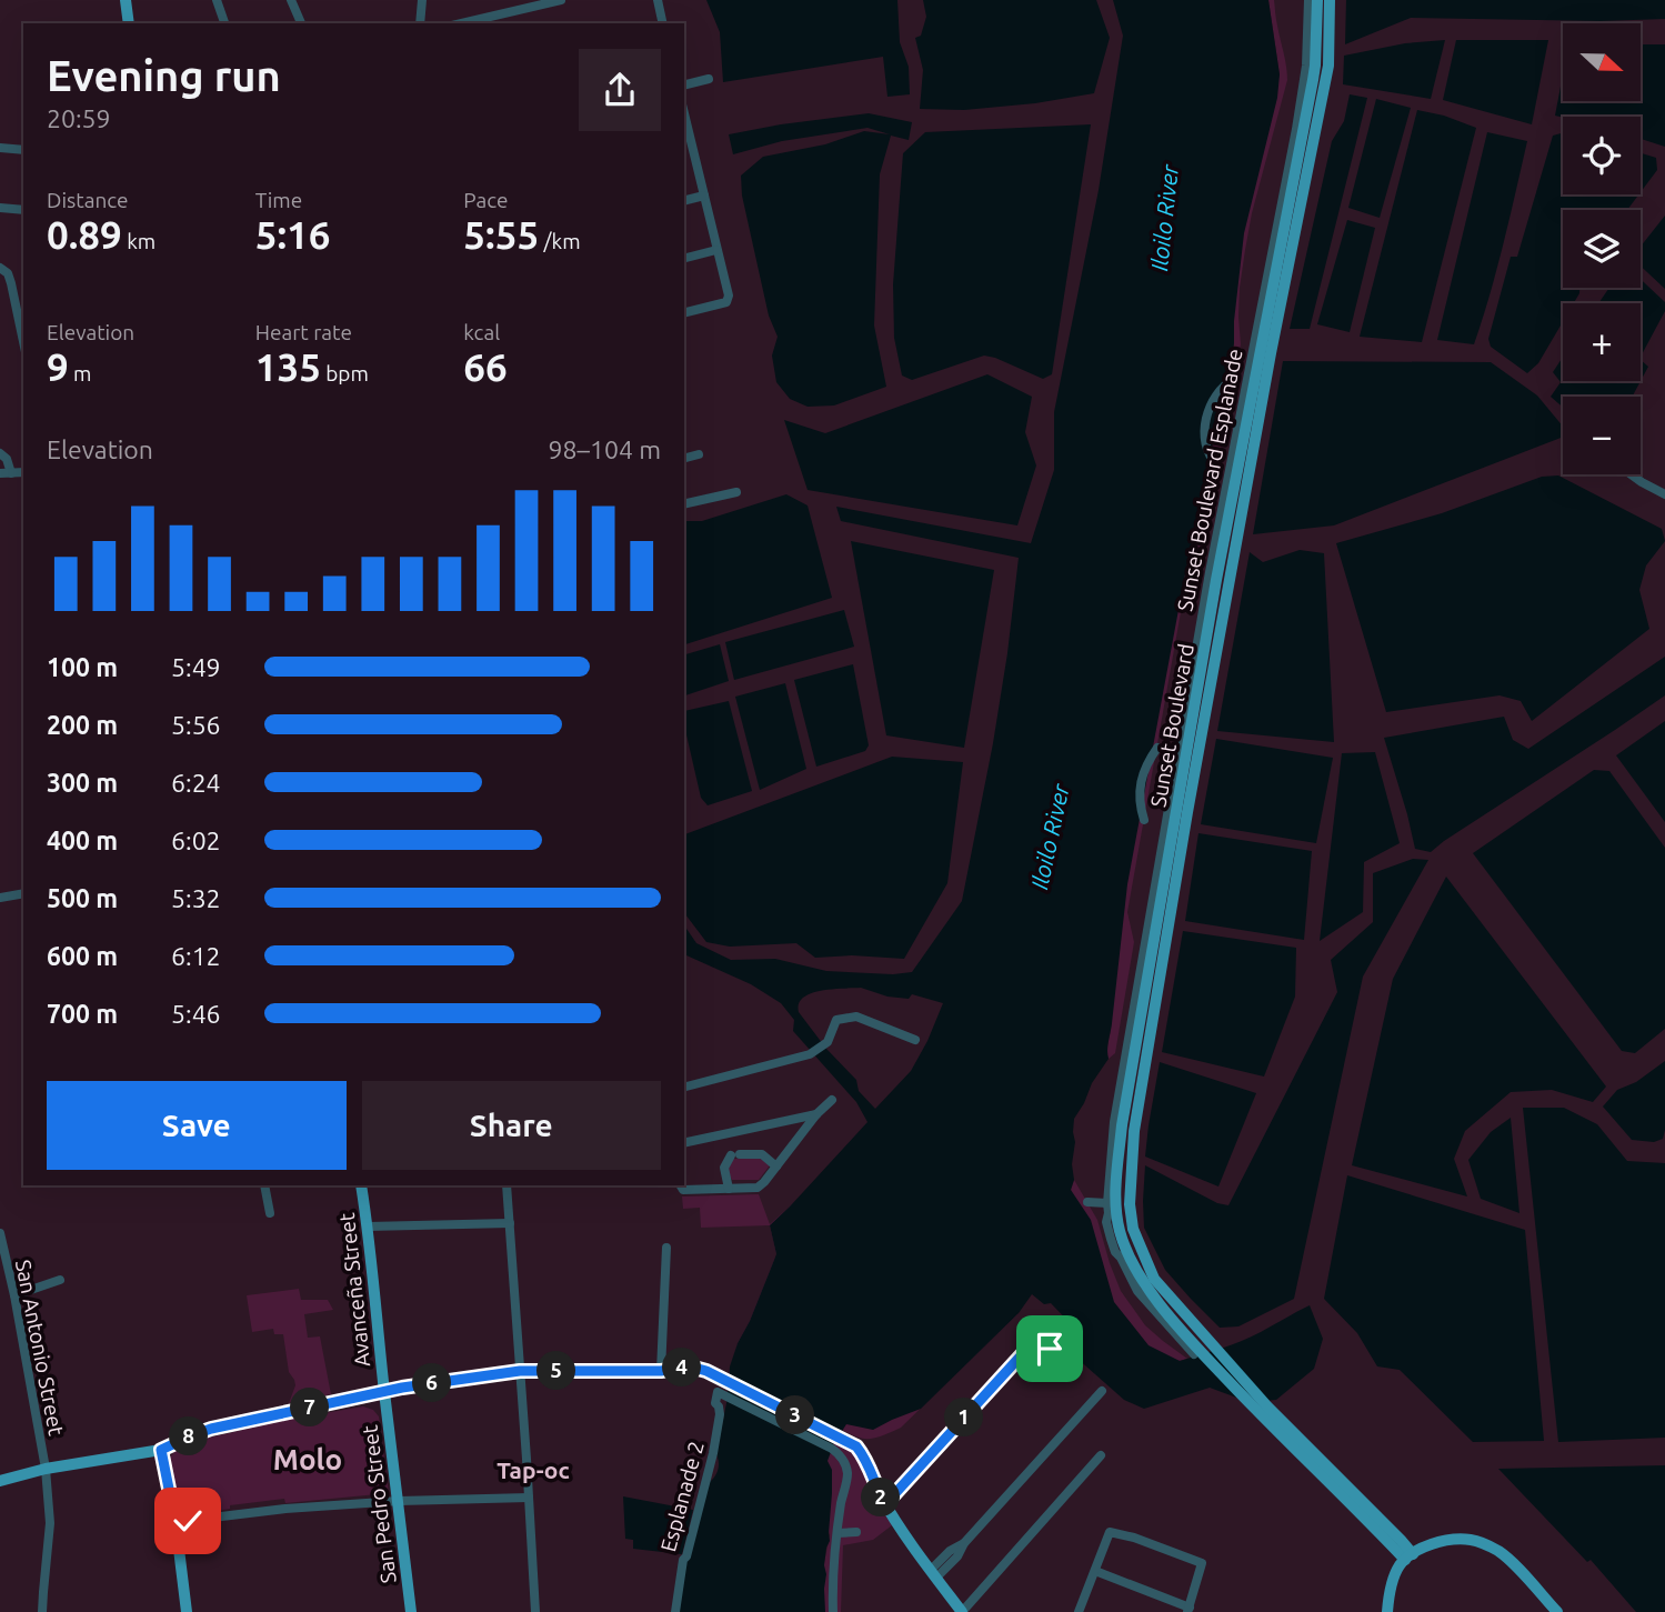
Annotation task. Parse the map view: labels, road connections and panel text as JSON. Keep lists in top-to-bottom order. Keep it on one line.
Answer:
{"streets":{"main road":["Sunset Boulevard","Avanceña Street","San Pedro Street"],"street":["Sunset Boulevard Esplanade","San Antonio Street","Esplanade 2"]},"crossings":[["Sunset Boulevard Esplanade","Sunset Boulevard"],["Avanceña Street","San Pedro Street"]],"districts":["Molo","Tap-oc"],"water":["Iloilo River"],"north":"right","page":{"map_buttons":["+","−"],"heading":["Evening run","20:59"],"stats":[["Distance","0.89 km"],["Time","5:16"],["Pace","5:55 /km"],["Elevation","9 m"],["Heart rate","135 bpm"],["kcal","66"]],"chart":["Elevation","98–104 m"],"list":[{"name":"100 m","note":"5:49"},{"name":"200 m","note":"5:56"},{"name":"300 m","note":"6:24"},{"name":"400 m","note":"6:02"},{"name":"500 m","note":"5:32"},{"name":"600 m","note":"6:12"},{"name":"700 m","note":"5:46"}],"buttons":["Save","Share"],"pins":["4","5","6","7","3","1","8","2"]}}
